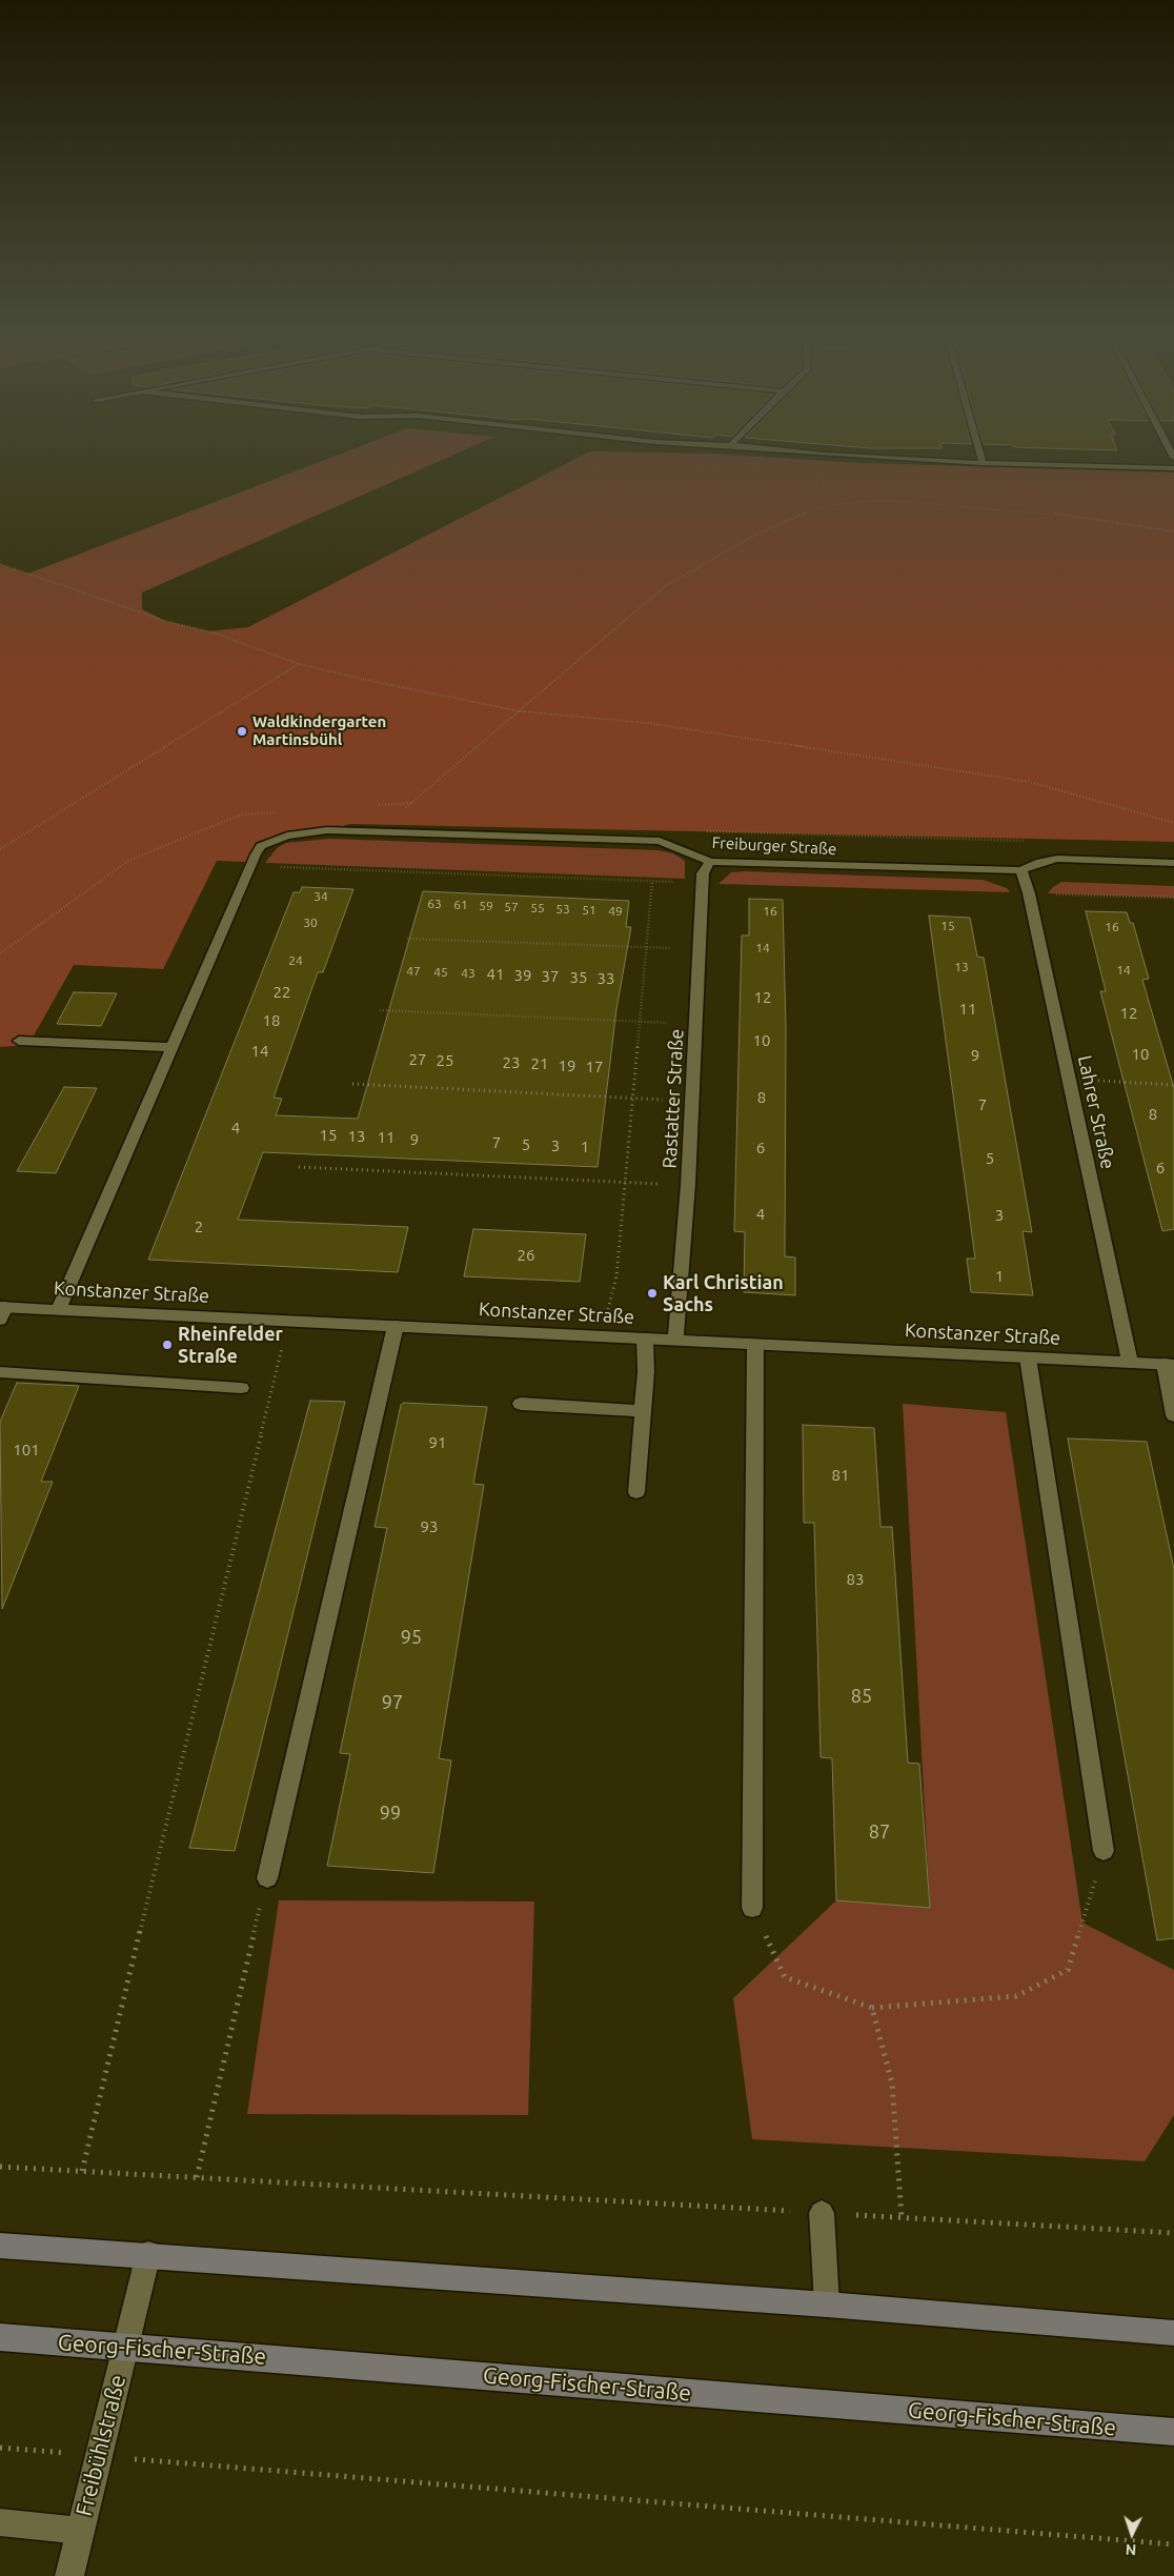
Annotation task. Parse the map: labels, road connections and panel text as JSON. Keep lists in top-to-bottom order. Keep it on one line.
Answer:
{"streets":{"main road":["Georg-Fischer-Straße"],"street":["Freiburger Straße","Rastatter Straße","Lahrer Straße","Konstanzer Straße","Freibühlstraße"]},"crossings":[["Freiburger Straße","Rastatter Straße"],["Freiburger Straße","Lahrer Straße"],["Rastatter Straße","Konstanzer Straße"],["Lahrer Straße","Konstanzer Straße"],["Georg-Fischer-Straße","Freibühlstraße"]],"places":["Waldkindergarten Martinsbühl","Karl Christian Sachs","Rheinfelder Straße"],"house_numbers":["34","63","61","59","57","55","53","51","49","16","30","15","16","14","24","13","14","47","45","43","41","39","37","35","33","22","12","11","12","18","10","14","10","9","27","25","23","21","19","17","8","7","8","4","15","13","11","9","7","5","3","1","6","5","6","4","3","2","26","1","91","101","81","93","83","95","85","97","99","87"],"north":"bottom"}
